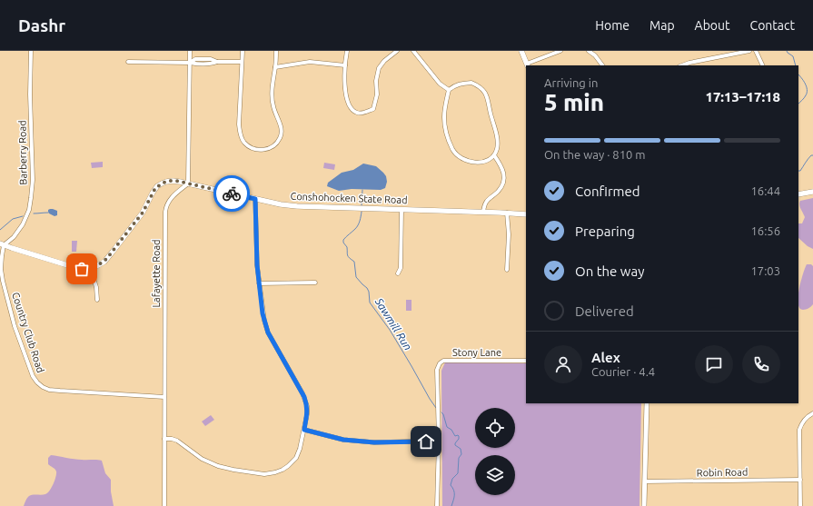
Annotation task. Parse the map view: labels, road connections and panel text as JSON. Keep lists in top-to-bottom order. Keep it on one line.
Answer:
{"streets":{"main road":["Conshohocken State Road"],"street":["Barberry Road","Lafayette Road","Country Club Road","Stony Lane","Robin Road"]},"crossings":[["Barberry Road","Country Club Road"],["Conshohocken State Road","Lafayette Road"],["Lafayette Road","Country Club Road"]],"water":["Sawmill Run"],"page":{"header":"Dashr","nav":["Home","Map","About","Contact"],"heading":["5 min","Arriving in","17:13–17:18"],"panel":["Alex","Courier · 4.4"],"bar":"On the way · 810 m","list":[["Confirmed","16:44"],["Preparing","16:56"],["On the way","17:03"],"Delivered"]}}
